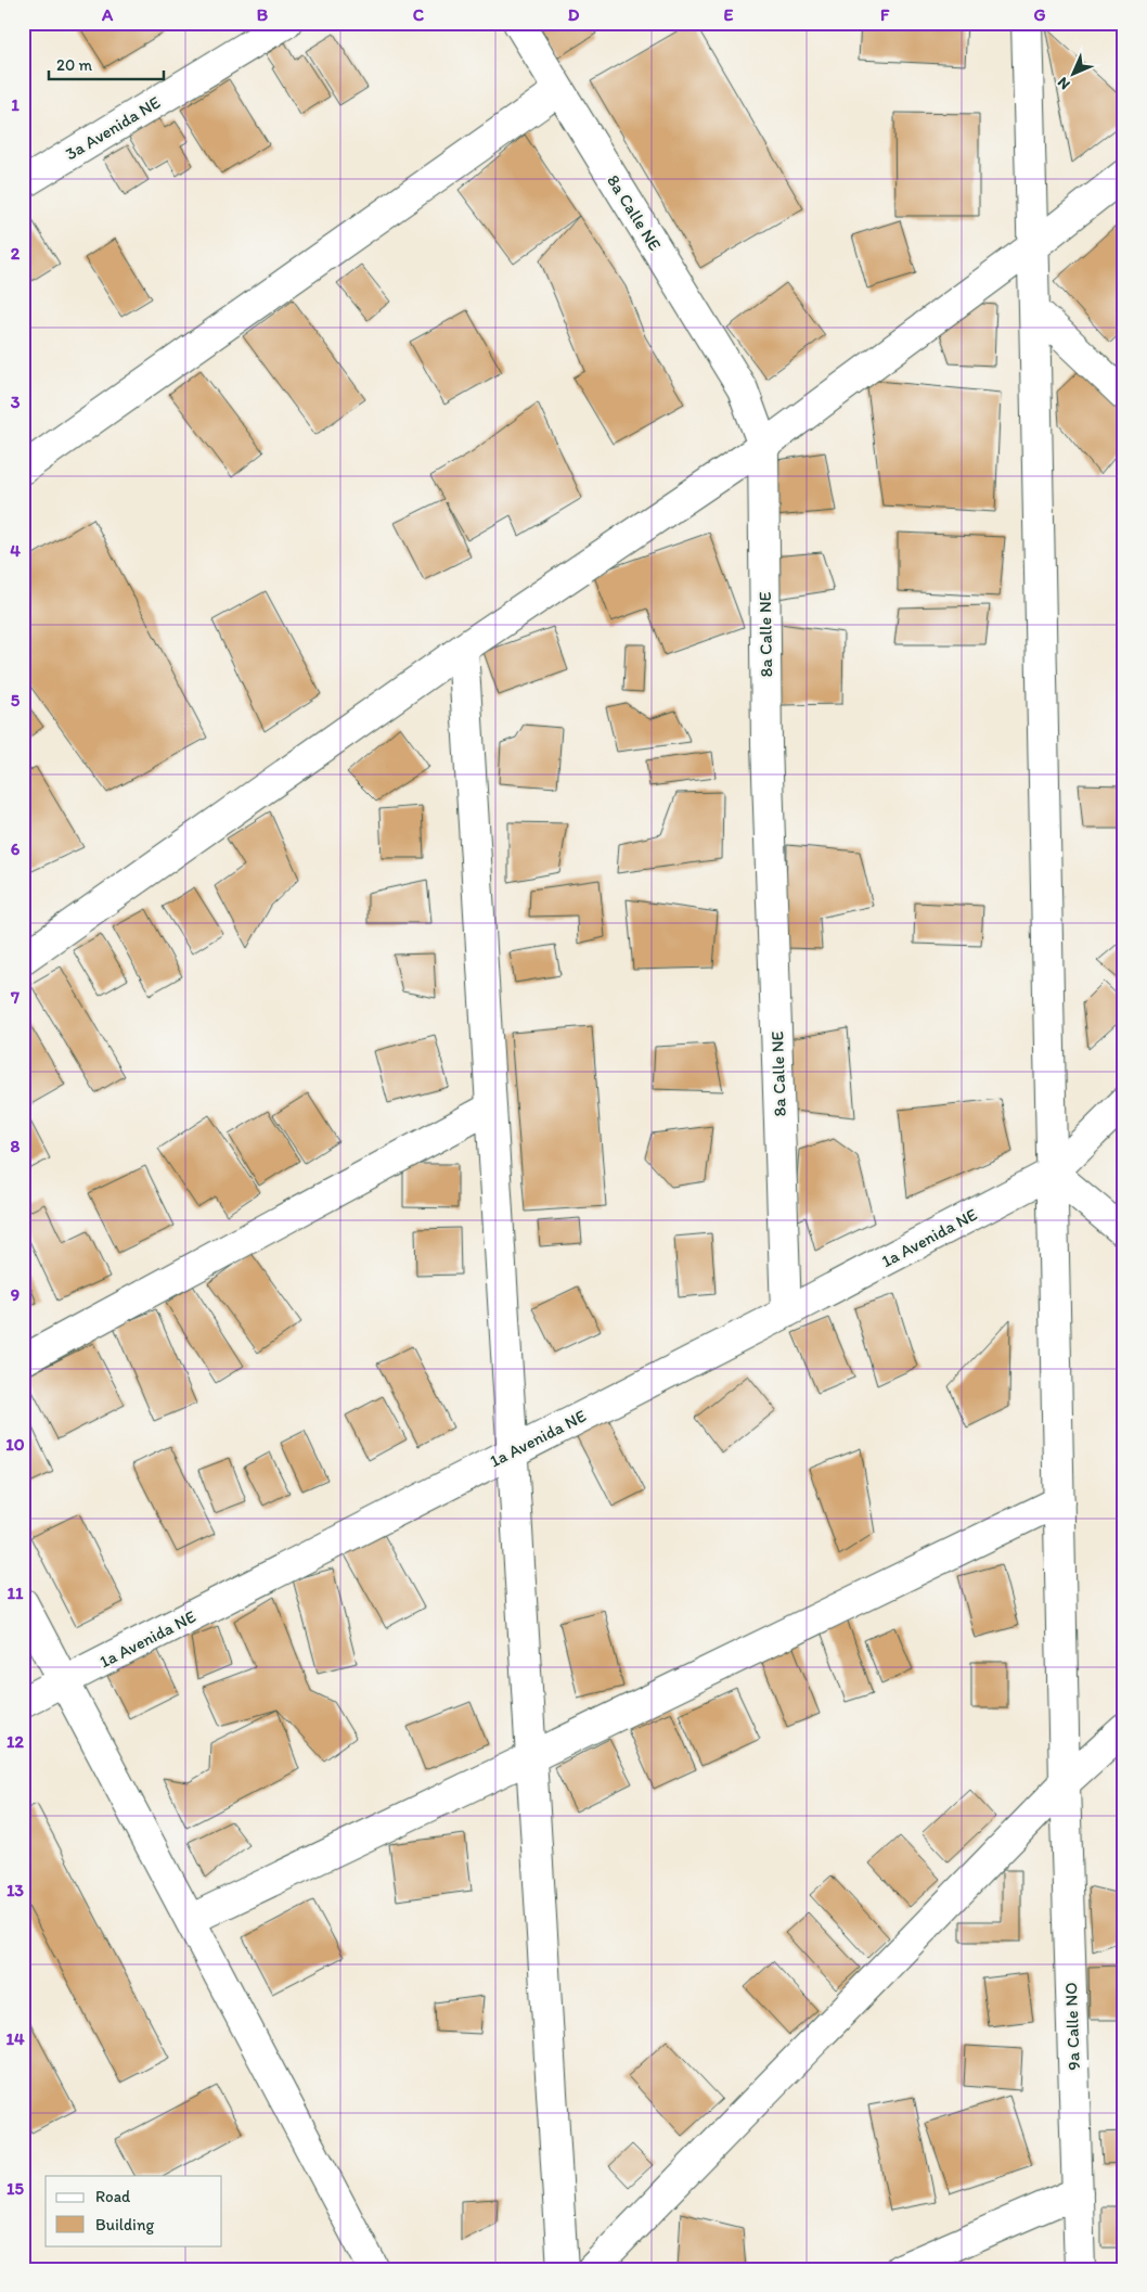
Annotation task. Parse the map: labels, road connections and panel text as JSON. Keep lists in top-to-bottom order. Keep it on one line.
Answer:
{"streets":{"street":["3a Avenida NE","8a Calle NE","1a Avenida NE","9a Calle NO"]},"crossings":[["8a Calle NE","1a Avenida NE"],["1a Avenida NE","9a Calle NO"]],"legend":["Road","Building"],"scale_bar":"20 m","north":"bottom left","grid":{"columns":["A","B","C","D","E","F","G"],"rows":["1","2","3","4","5","6","7","8","9","10","11","12","13","14","15"]}}
